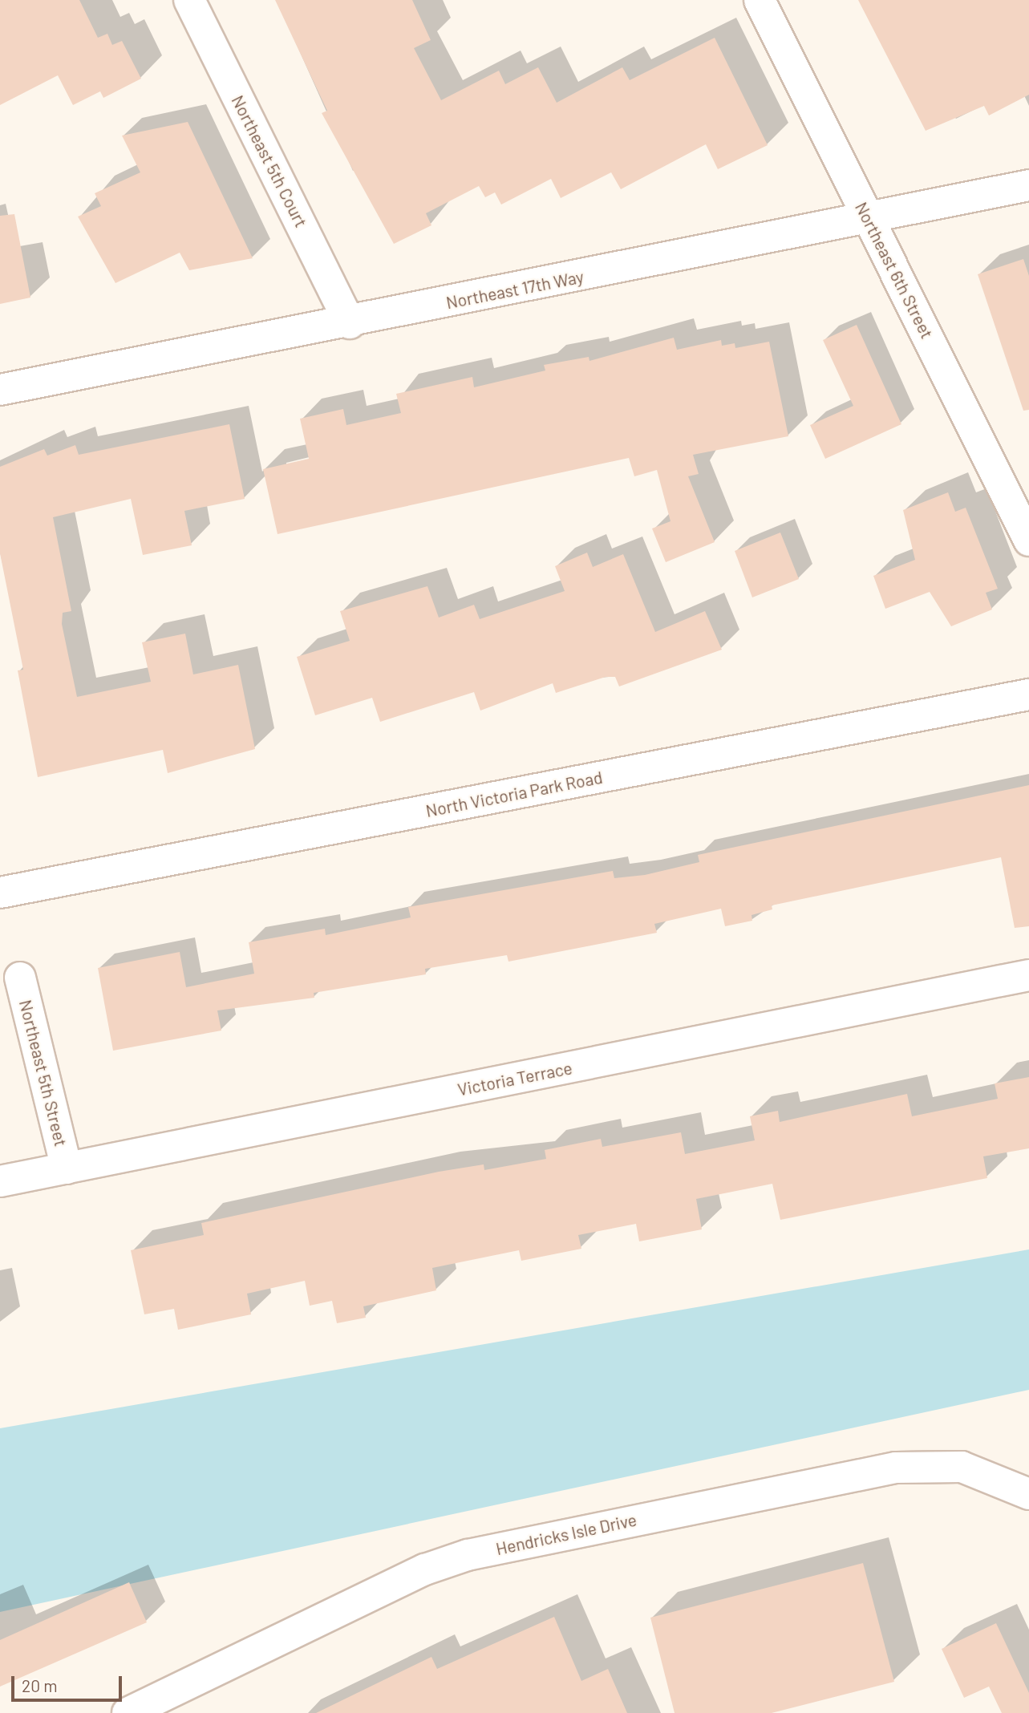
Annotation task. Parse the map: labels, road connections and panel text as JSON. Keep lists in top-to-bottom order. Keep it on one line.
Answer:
{"streets":{"street":["Northeast 5th Court","Northeast 6th Street","Northeast 17th Way","North Victoria Park Road","Northeast 5th Street","Victoria Terrace","Hendricks Isle Drive"]},"crossings":[["Northeast 5th Court","Northeast 17th Way"],["Northeast 6th Street","Northeast 17th Way"],["Northeast 5th Street","Victoria Terrace"]],"scale_bar":"20 m"}
